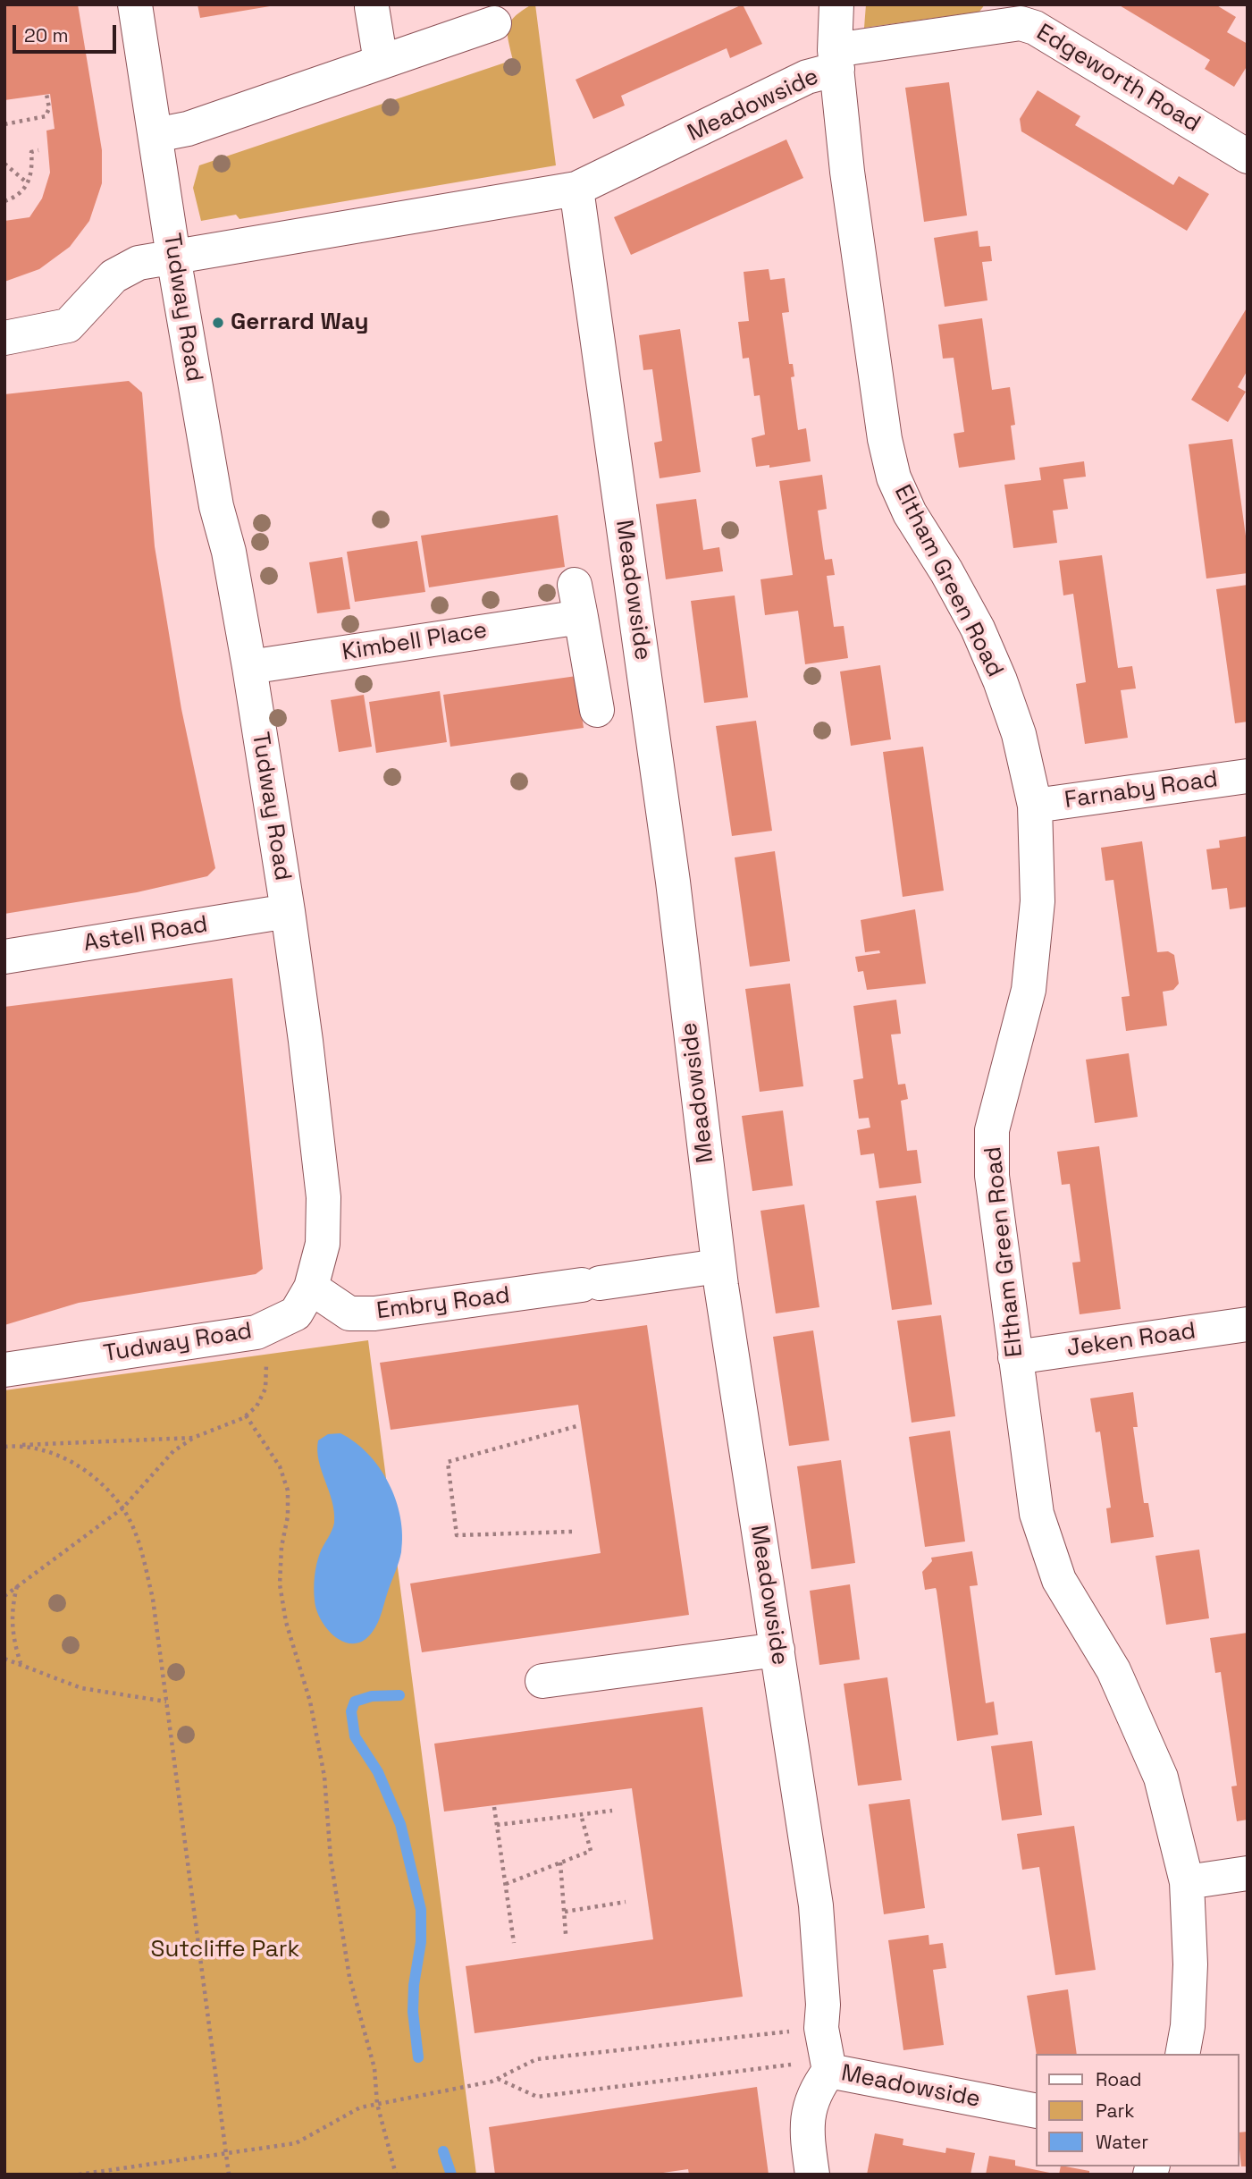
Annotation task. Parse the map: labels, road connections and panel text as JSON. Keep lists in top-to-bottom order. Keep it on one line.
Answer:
{"streets":{"street":["Edgeworth Road","Meadowside","Tudway Road","Eltham Green Road","Kimbell Place","Farnaby Road","Astell Road","Embry Road","Jeken Road"]},"crossings":[["Edgeworth Road","Meadowside"],["Edgeworth Road","Eltham Green Road"],["Meadowside","Eltham Green Road"],["Meadowside","Embry Road"],["Tudway Road","Kimbell Place"],["Tudway Road","Astell Road"],["Tudway Road","Embry Road"],["Eltham Green Road","Farnaby Road"],["Eltham Green Road","Jeken Road"]],"parks":["Sutcliffe Park"],"places":["Gerrard Way"],"legend":["Road","Park","Water"],"scale_bar":"20 m"}
